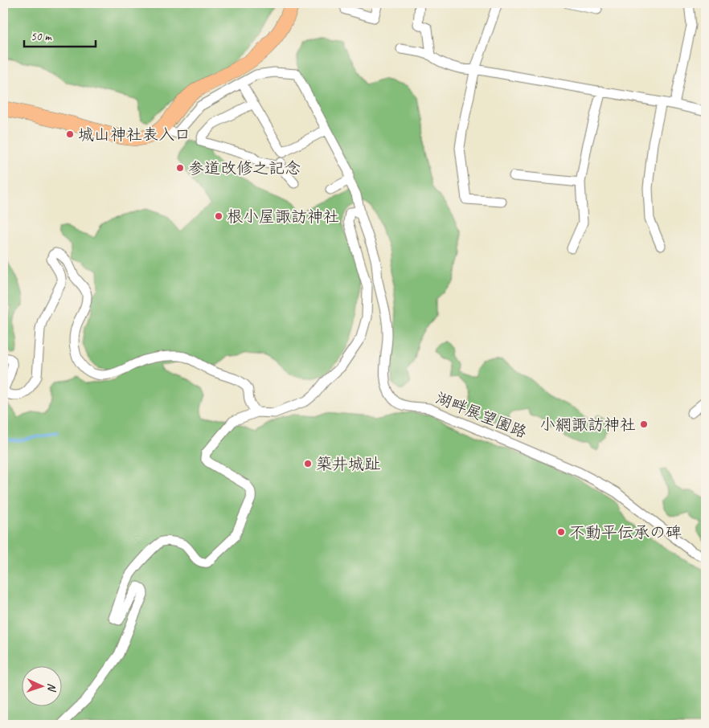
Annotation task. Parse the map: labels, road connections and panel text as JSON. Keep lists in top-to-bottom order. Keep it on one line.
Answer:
{"streets":{"street":["湖畔展望園路"]},"places":["城山神社表入口","参道改修之記念","根小屋諏訪神社","小網諏訪神社","築井城趾","不動平伝承の碑"],"scale_bar":"50 m","north":"right"}
